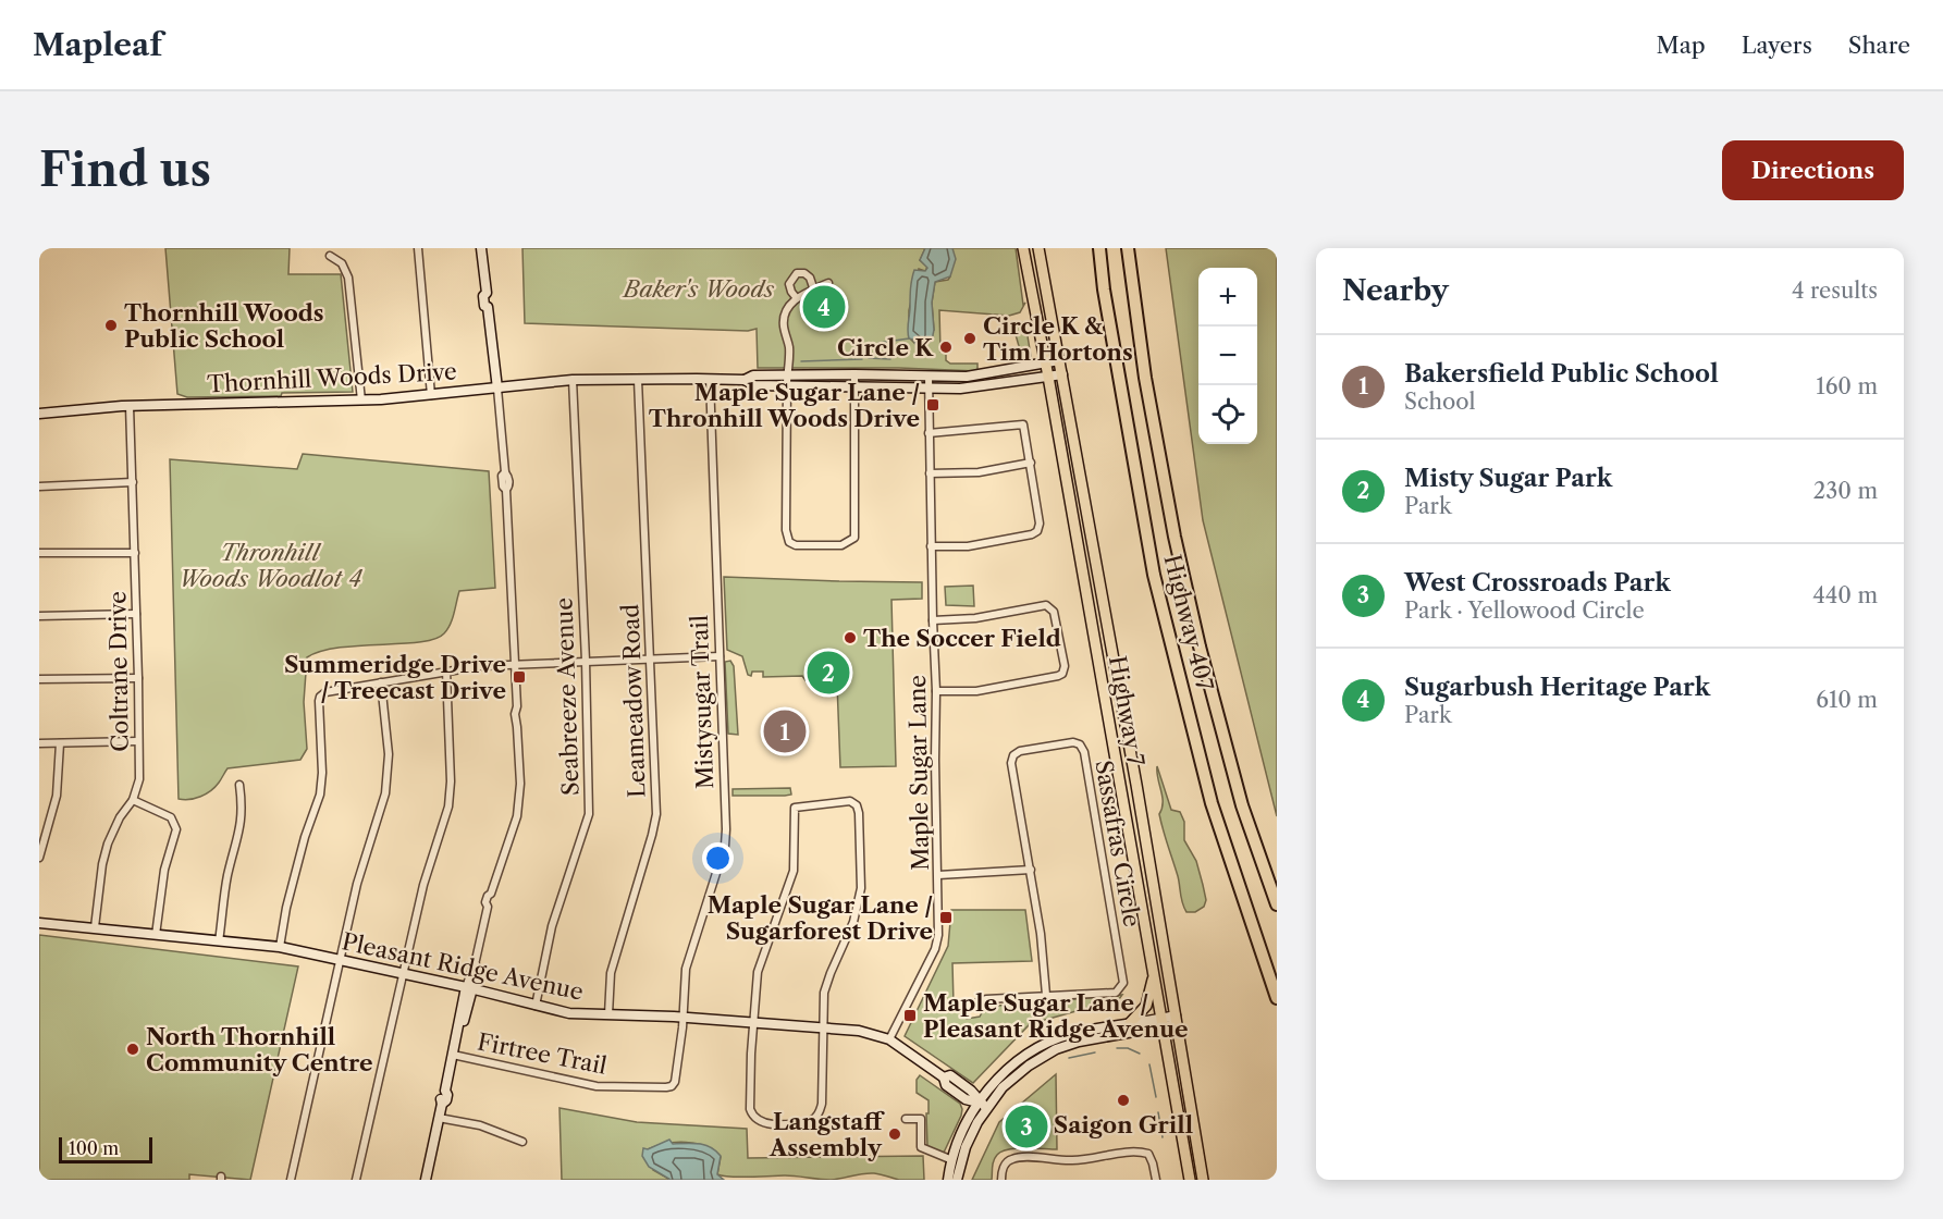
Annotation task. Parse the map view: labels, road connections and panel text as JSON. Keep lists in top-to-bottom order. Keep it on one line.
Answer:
{"streets":{"highway":["Highway 407"],"main road":["Highway 7"],"street":["Thornhill Woods Drive","Coltrane Drive","Seabreeze Avenue","Leameadow Road","Mistysugar Trail","Maple Sugar Lane","Sassafras Circle","Pleasant Ridge Avenue","Firtree Trail"]},"crossings":[["Thornhill Woods Drive","Coltrane Drive"],["Thornhill Woods Drive","Seabreeze Avenue"],["Thornhill Woods Drive","Leameadow Road"],["Thornhill Woods Drive","Mistysugar Trail"],["Thornhill Woods Drive","Highway 7"],["Thornhill Woods Drive","Maple Sugar Lane"],["Coltrane Drive","Pleasant Ridge Avenue"],["Seabreeze Avenue","Pleasant Ridge Avenue"],["Leameadow Road","Pleasant Ridge Avenue"],["Mistysugar Trail","Pleasant Ridge Avenue"],["Mistysugar Trail","Firtree Trail"],["Maple Sugar Lane","Pleasant Ridge Avenue"],["Pleasant Ridge Avenue","Firtree Trail"]],"parks":["Baker's Woods","Thronhill Woods Woodlot 4"],"places":{"other":["Thornhill Woods Public School","Circle K & Tim Hortons","Circle K","The Soccer Field","North Thornhill Community Centre","Saigon Grill","Langstaff Assembly"],"transit":["Maple Sugar Lane / Thronhill Woods Drive","Summeridge Drive / Treecast Drive","Maple Sugar Lane / Sugarforest Drive","Maple Sugar Lane / Pleasant Ridge Avenue"]},"scale_bar":"100 m","page":{"header":"Mapleaf","nav":["Map","Layers","Share"],"buttons":"Directions","title":"Find us","heading":["Nearby","4 results"],"map_buttons":["+","−"],"pins":["4","2","1","3"],"list":[{"mark":"1","name":"Bakersfield Public School","note":"School","value":"160 m"},{"mark":"2","name":"Misty Sugar Park","note":"Park","value":"230 m"},{"mark":"3","name":"West Crossroads Park","note":"Park · Yellowood Circle","value":"440 m"},{"mark":"4","name":"Sugarbush Heritage Park","note":"Park","value":"610 m"}],"scale":"100 m"}}
